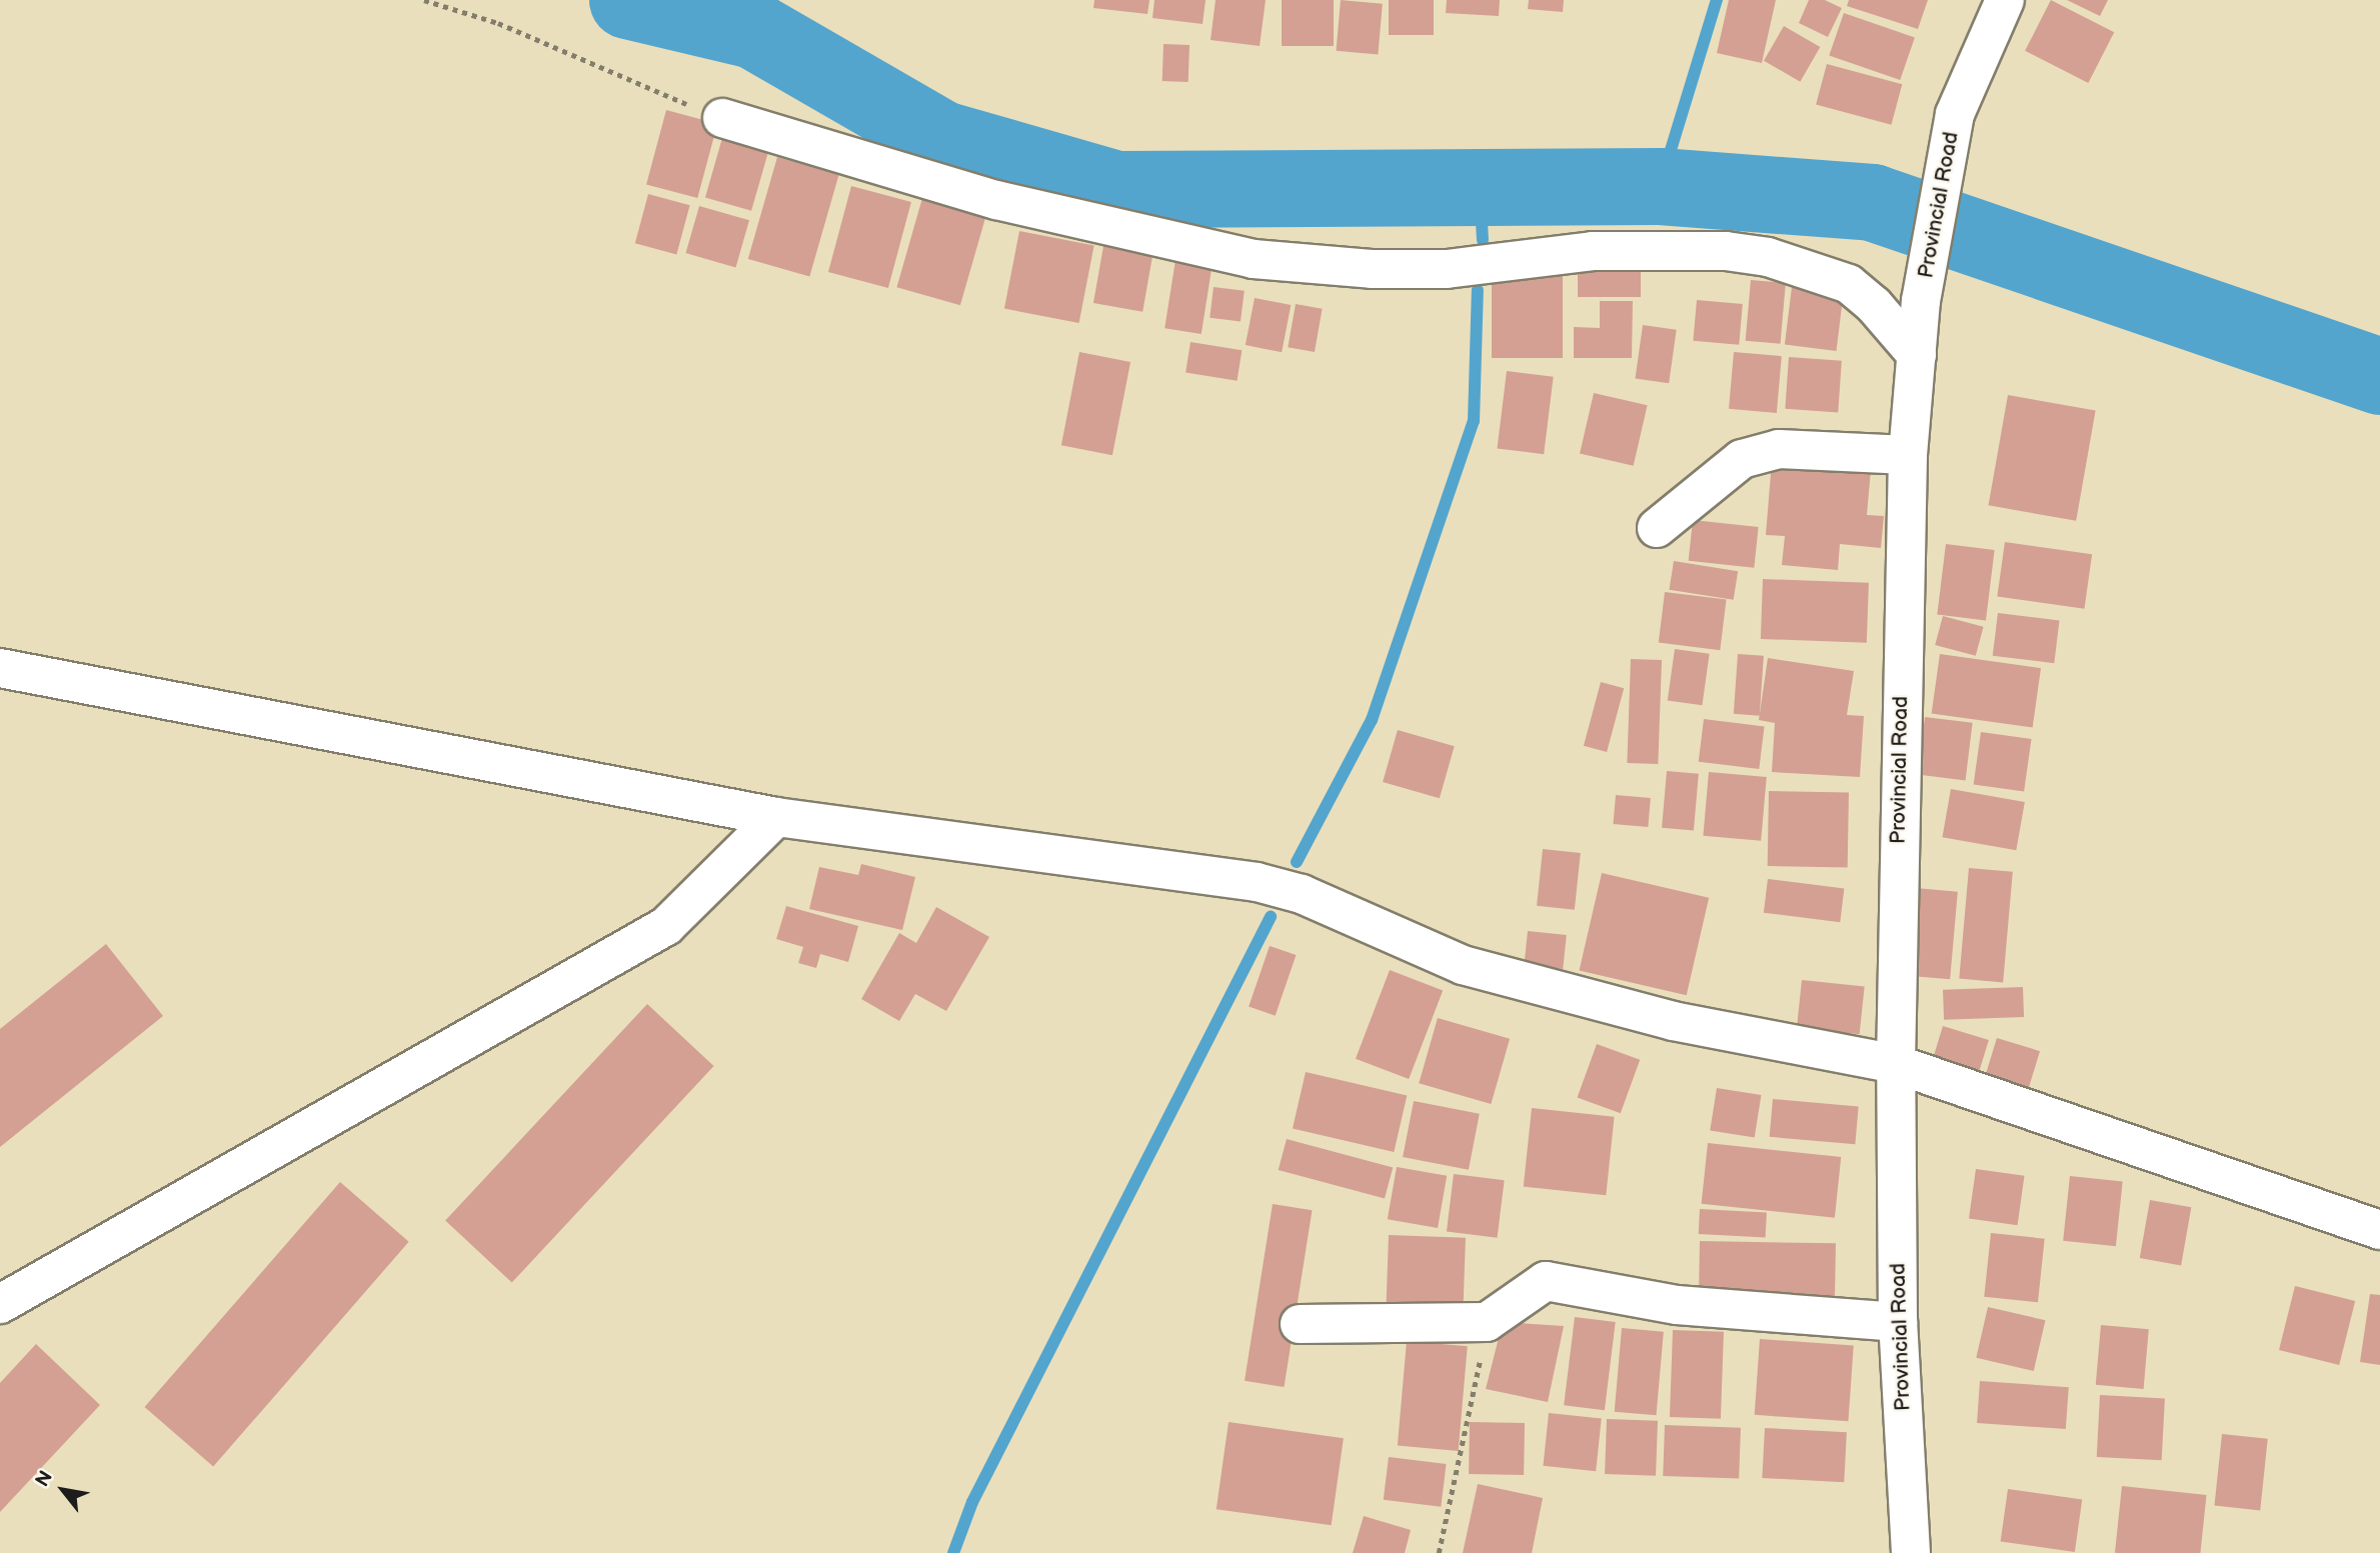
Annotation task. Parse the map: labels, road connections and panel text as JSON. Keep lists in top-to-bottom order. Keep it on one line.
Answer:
{"streets":{"street":["Provincial Road"]},"north":"top left"}
